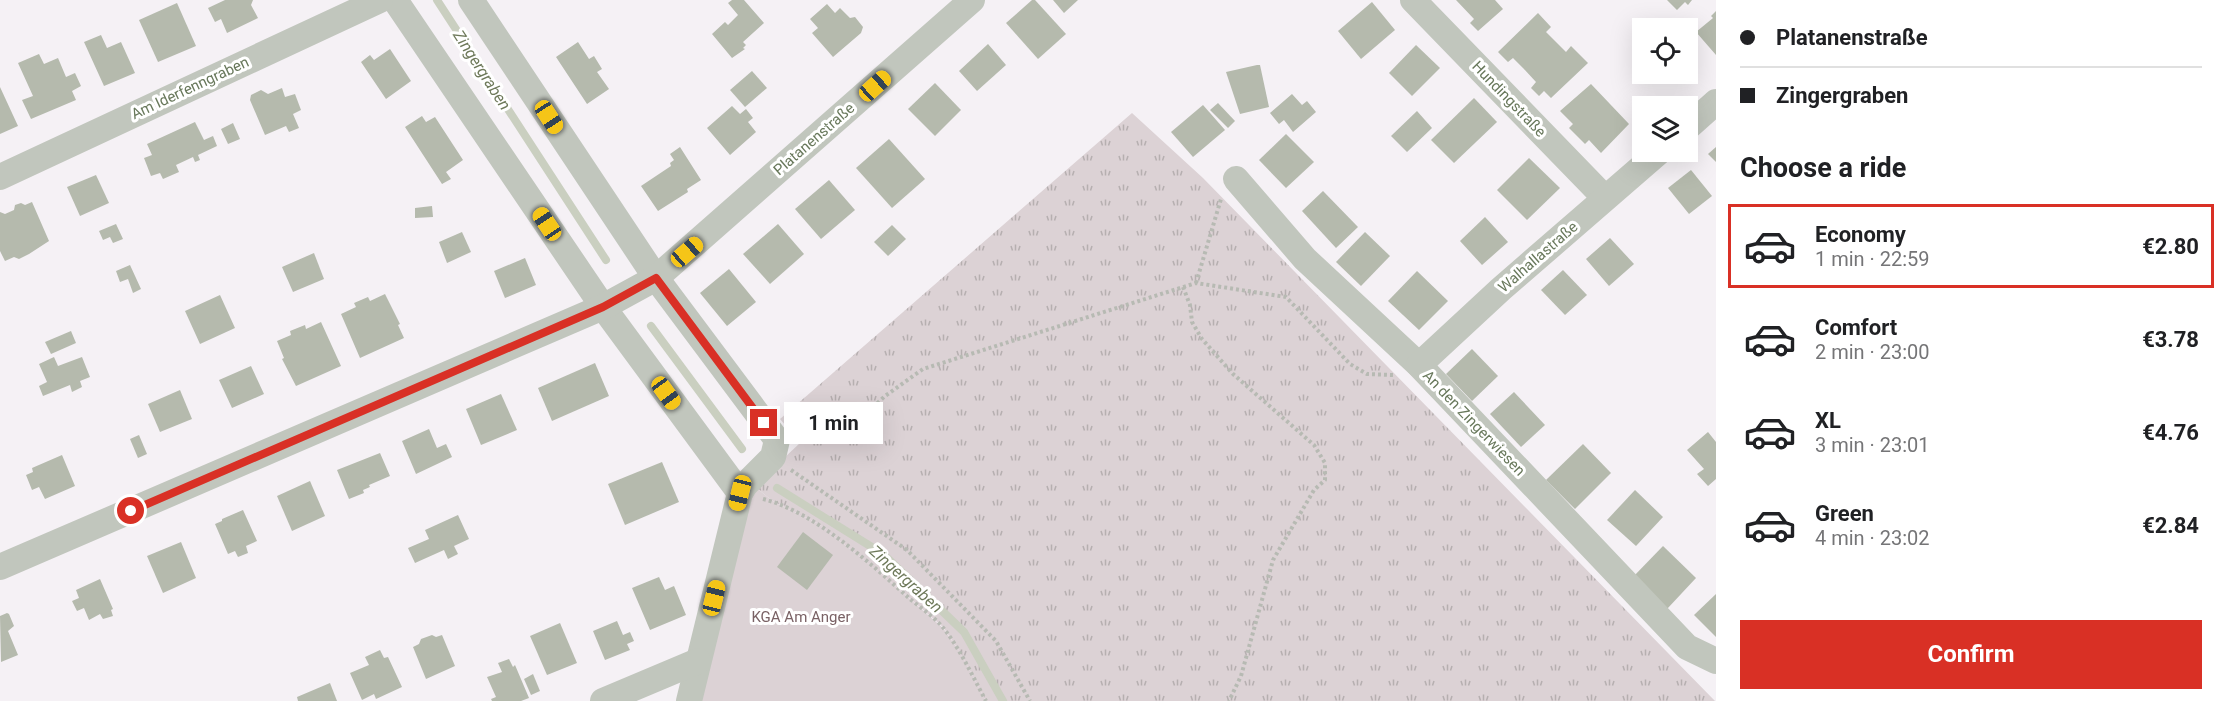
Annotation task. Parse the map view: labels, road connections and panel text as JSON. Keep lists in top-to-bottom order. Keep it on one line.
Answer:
{"streets":{"street":["Am Iderfenngraben","Hundingstraße","Platanenstraße","Walhallastraße","An den Zingerwiesen"]},"crossings":[["Hundingstraße","Walhallastraße"],["Walhallastraße","An den Zingerwiesen"]],"water":["Zingergraben"],"parks":["KGA Am Anger"],"page":{"banner":["Platanenstraße","Zingergraben"],"heading":"Choose a ride","list":[{"name":"Economy","note":"1 min · 22:59","value":"€2.80"},{"name":"Comfort","note":"2 min · 23:00","value":"€3.78"},{"name":"XL","note":"3 min · 23:01","value":"€4.76"},{"name":"Green","note":"4 min · 23:02","value":"€2.84"}],"bubble":"1 min","buttons":"Confirm"}}
